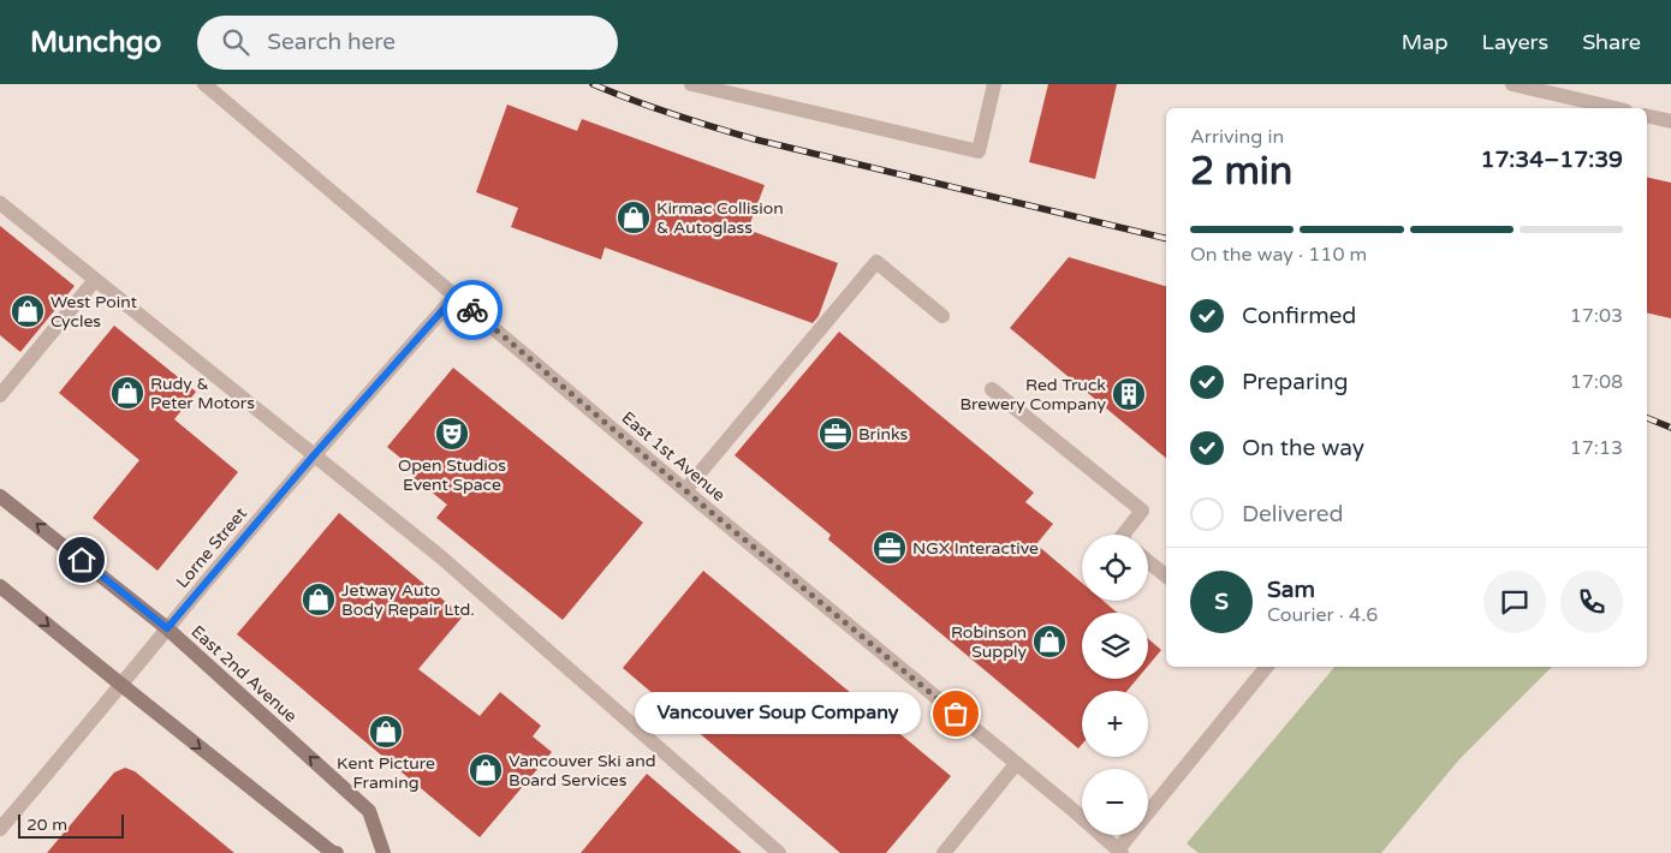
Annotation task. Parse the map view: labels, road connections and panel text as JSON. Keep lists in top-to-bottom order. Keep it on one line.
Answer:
{"streets":{"main road":["East 2nd Avenue"],"street":["East 1st Avenue","Lorne Street"]},"crossings":[["East 1st Avenue","Lorne Street"],["Lorne Street","East 2nd Avenue"]],"places":{"shop":["Kirmac Collision & Autoglass","West Point Cycles","Rudy & Peter Motors","Jetway Auto Body Repair Ltd.","Robinson Supply","Kent Picture Framing","Vancouver Ski and Board Services"],"building":["Red Truck Brewery Company"],"theatre":["Open Studios Event Space"],"office":["Brinks","NGX Interactive"],"other":["Vancouver Soup Company"]},"scale_bar":"20 m","page":{"header":"Munchgo","search":"Search here","nav":["Map","Layers","Share"],"heading":["2 min","Arriving in","17:34–17:39"],"panel":["Sam","Courier · 4.6"],"bar":"On the way · 110 m","list":[["Confirmed","17:03"],["Preparing","17:08"],["On the way","17:13"],"Delivered"],"map_buttons":["+","−"],"round":"S","bubble":"Vancouver Soup Company","scale":"20 m"}}
